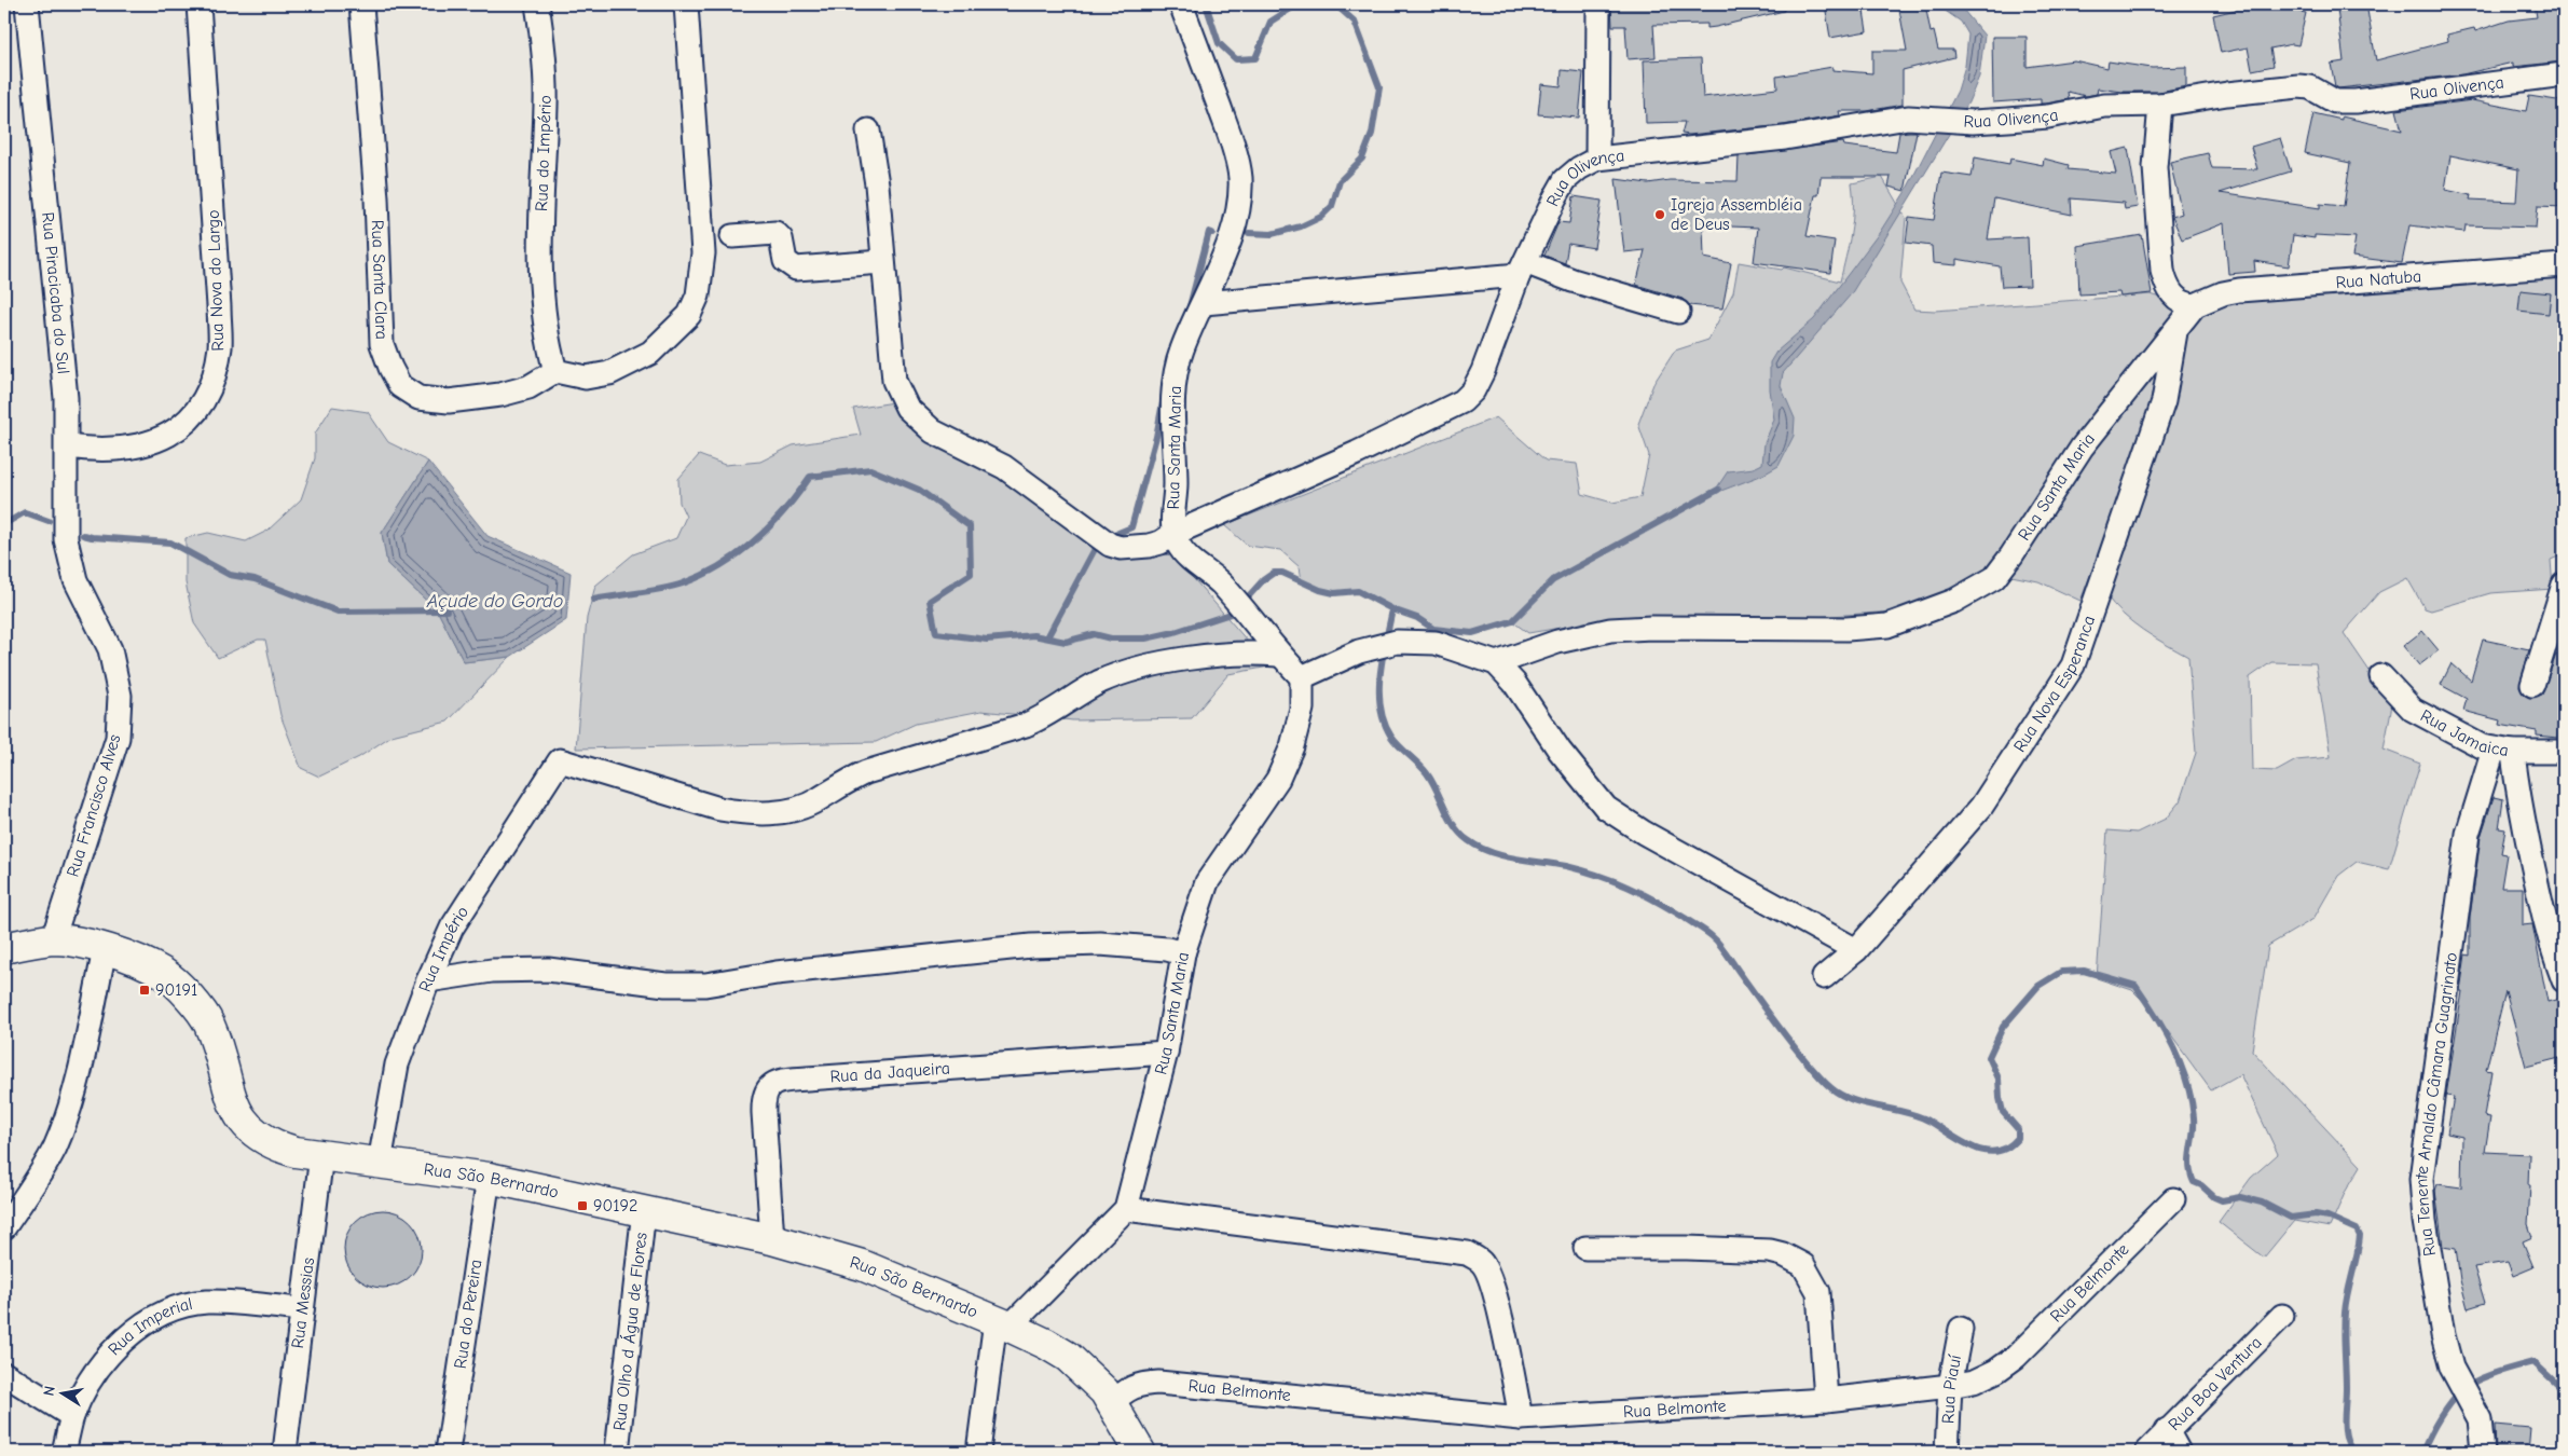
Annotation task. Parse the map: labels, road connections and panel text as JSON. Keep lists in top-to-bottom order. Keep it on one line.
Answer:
{"streets":{"street":["Rua Olivença","Rua do Império","Rua Santa Clara","Rua Natuba","Rua Nova do Largo","Rua Piracicaba do Sul","Rua Santa Maria","Rua Nova Esperanca","Rua Jamaica","Rua Francisco Alves","Rua Império","Rua da Jaqueira","Rua Tenente Arnaldo Câmara Guagrinato","Rua São Bernardo","Rua Belmonte","Rua Messias","Rua do Pereira","Rua Olho d Água de Flores","Rua Imperial","Rua Boa Ventura","Rua Piauí"]},"crossings":[["Rua Olivença","Rua Santa Maria"],["Rua do Império","Rua Santa Clara"],["Rua Natuba","Rua Santa Maria"],["Rua Nova do Largo","Rua Piracicaba do Sul"],["Rua Piracicaba do Sul","Rua Francisco Alves"],["Rua Santa Maria","Rua Nova Esperanca"],["Rua Santa Maria","Rua da Jaqueira"],["Rua Jamaica","Rua Tenente Arnaldo Câmara Guagrinato"],["Rua Francisco Alves","Rua São Bernardo"],["Rua Império","Rua São Bernardo"],["Rua da Jaqueira","Rua São Bernardo"],["Rua São Bernardo","Rua Belmonte"],["Rua São Bernardo","Rua Messias"],["Rua São Bernardo","Rua do Pereira"],["Rua São Bernardo","Rua Olho d Água de Flores"],["Rua Belmonte","Rua Piauí"],["Rua Messias","Rua Imperial"]],"water":["Açude do Gordo"],"places":{"other":["Igreja Assembléia de Deus"],"transit":["90191","90192"]},"north":"left"}
